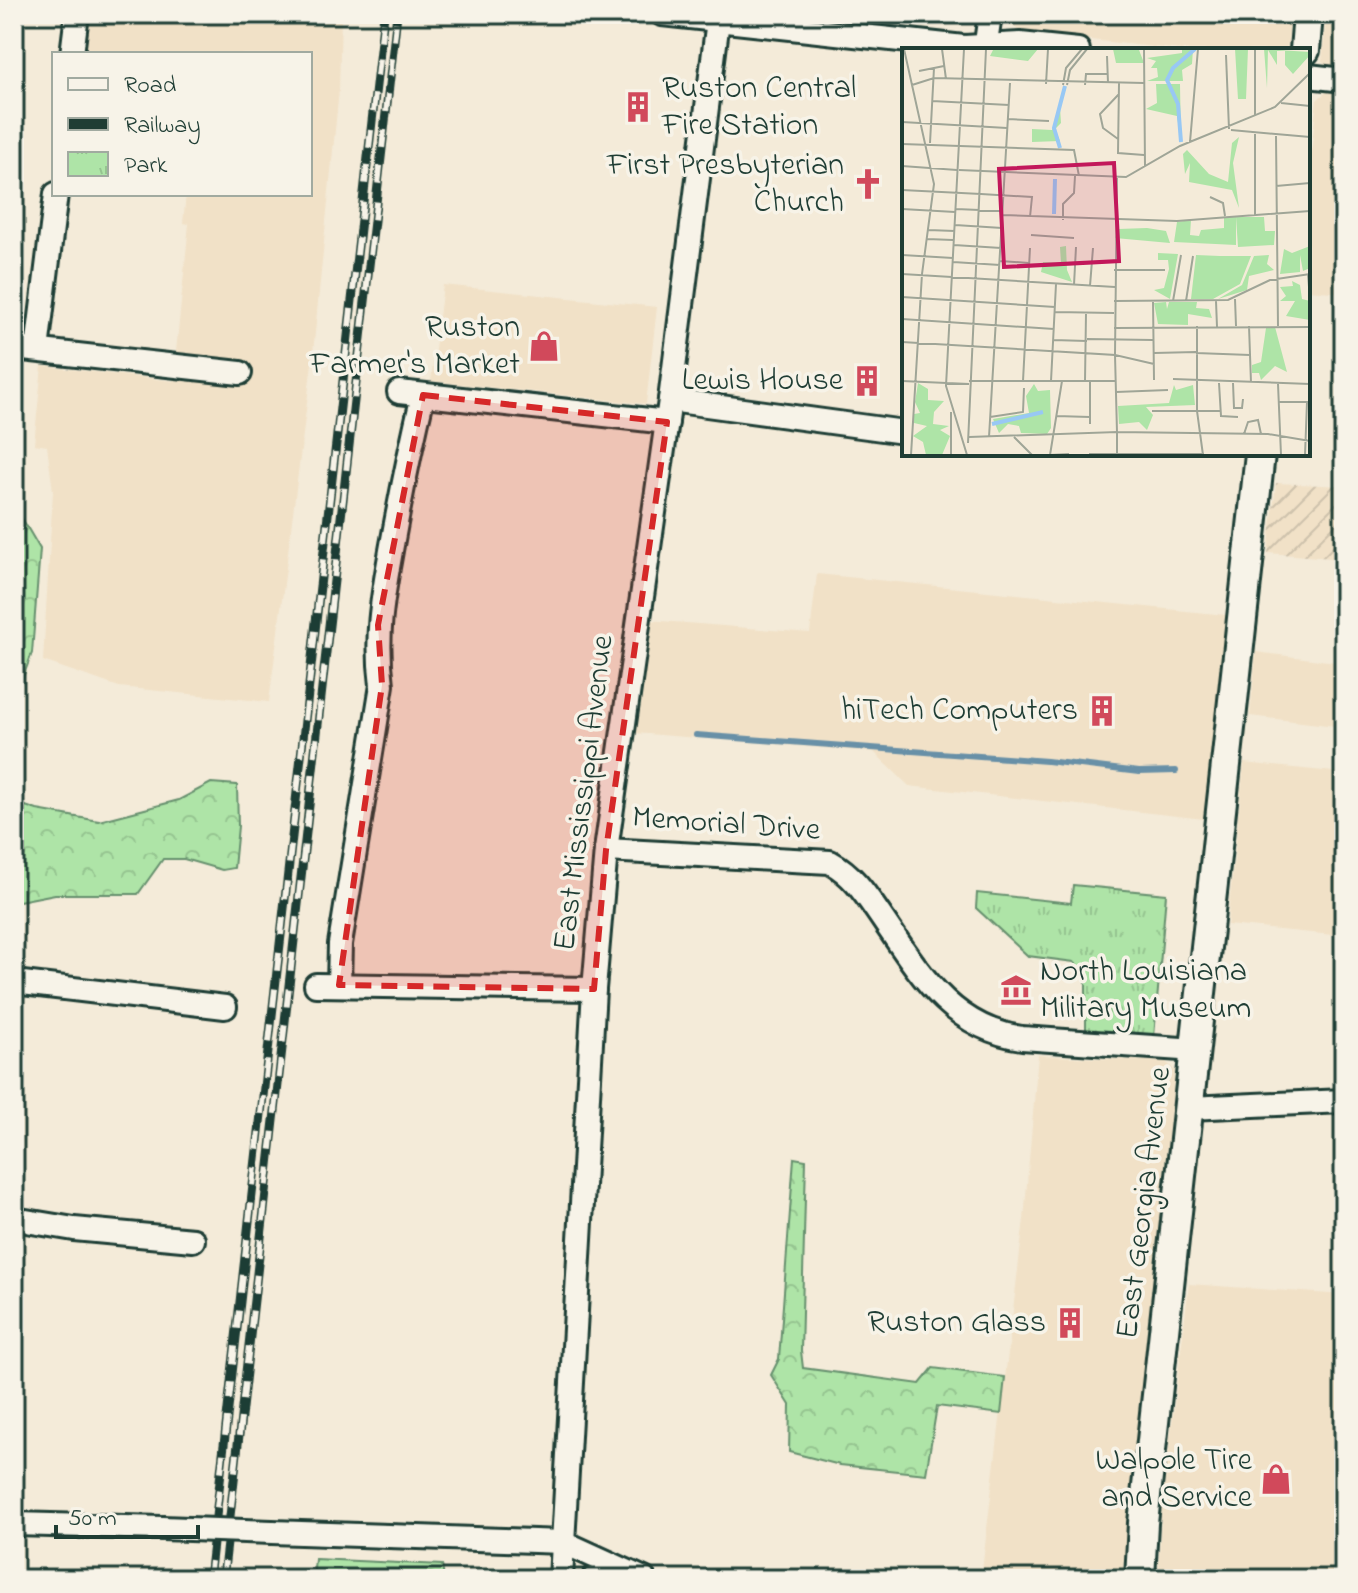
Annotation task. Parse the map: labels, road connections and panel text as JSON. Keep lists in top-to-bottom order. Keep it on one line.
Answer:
{"streets":{"main road":["East Georgia Avenue"],"street":["East Mississippi Avenue","Memorial Drive"]},"crossings":[["East Mississippi Avenue","Memorial Drive"],["Memorial Drive","East Georgia Avenue"]],"places":{"building":["Ruston Central Fire Station","Lewis House","hiTech Computers","Ruston Glass"],"church":["First Presbyterian Church"],"shop":["Ruston Farmer's Market","Walpole Tire and Service"],"museum":["North Louisiana Military Museum"]},"legend":["Road","Railway","Park"],"scale_bar":"50 m"}
